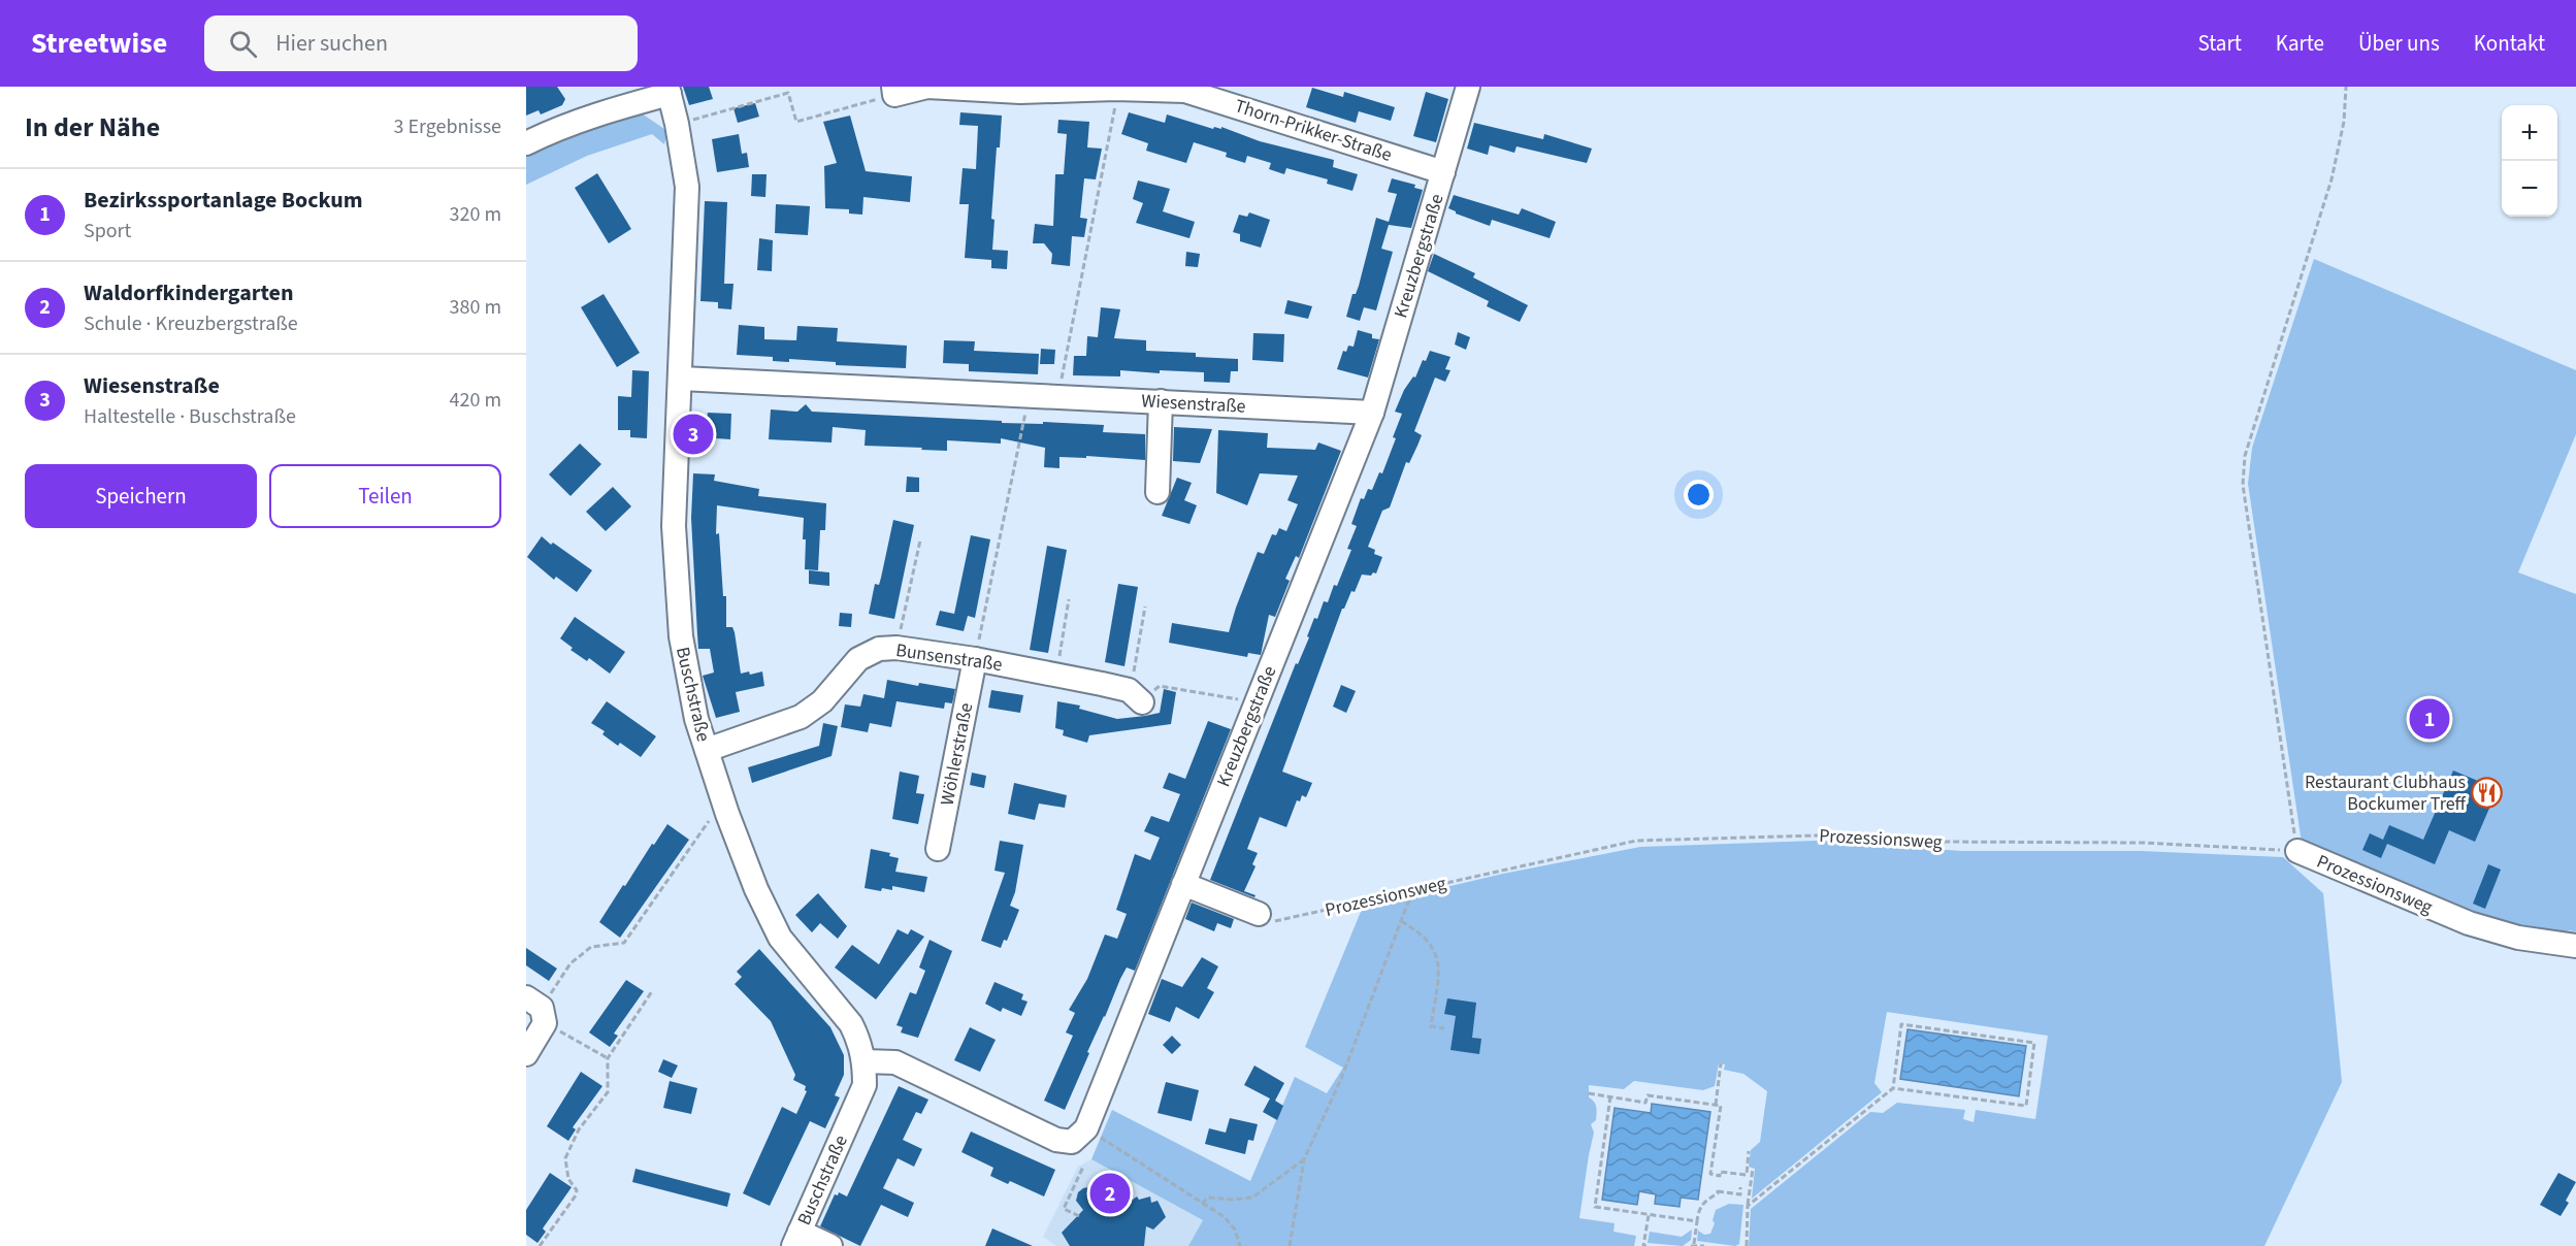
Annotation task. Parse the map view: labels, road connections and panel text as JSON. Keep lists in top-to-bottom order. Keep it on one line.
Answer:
{"streets":{"street":["Thorn-Prikker-Straße","Kreuzbergstraße","Wiesenstraße","Bunsenstraße","Buschstraße","Wöhlerstraße","Prozessionsweg"]},"crossings":[["Thorn-Prikker-Straße","Kreuzbergstraße"],["Kreuzbergstraße","Wiesenstraße"],["Wiesenstraße","Buschstraße"],["Bunsenstraße","Buschstraße"],["Bunsenstraße","Wöhlerstraße"]],"places":{"restaurant":["Restaurant Clubhaus Bockumer Treff"]},"page":{"header":"Streetwise","search":"Hier suchen","nav":["Start","Karte","Über uns","Kontakt"],"heading":["In der Nähe","3 Ergebnisse"],"map_buttons":["+","−"],"list":[{"mark":"1","name":"Bezirkssportanlage Bockum","note":"Sport","value":"320 m"},{"mark":"2","name":"Waldorfkindergarten","note":"Schule · Kreuzbergstraße","value":"380 m"},{"mark":"3","name":"Wiesenstraße","note":"Haltestelle · Buschstraße","value":"420 m"}],"pins":["3","1","2"],"buttons":["Speichern","Teilen"]}}
